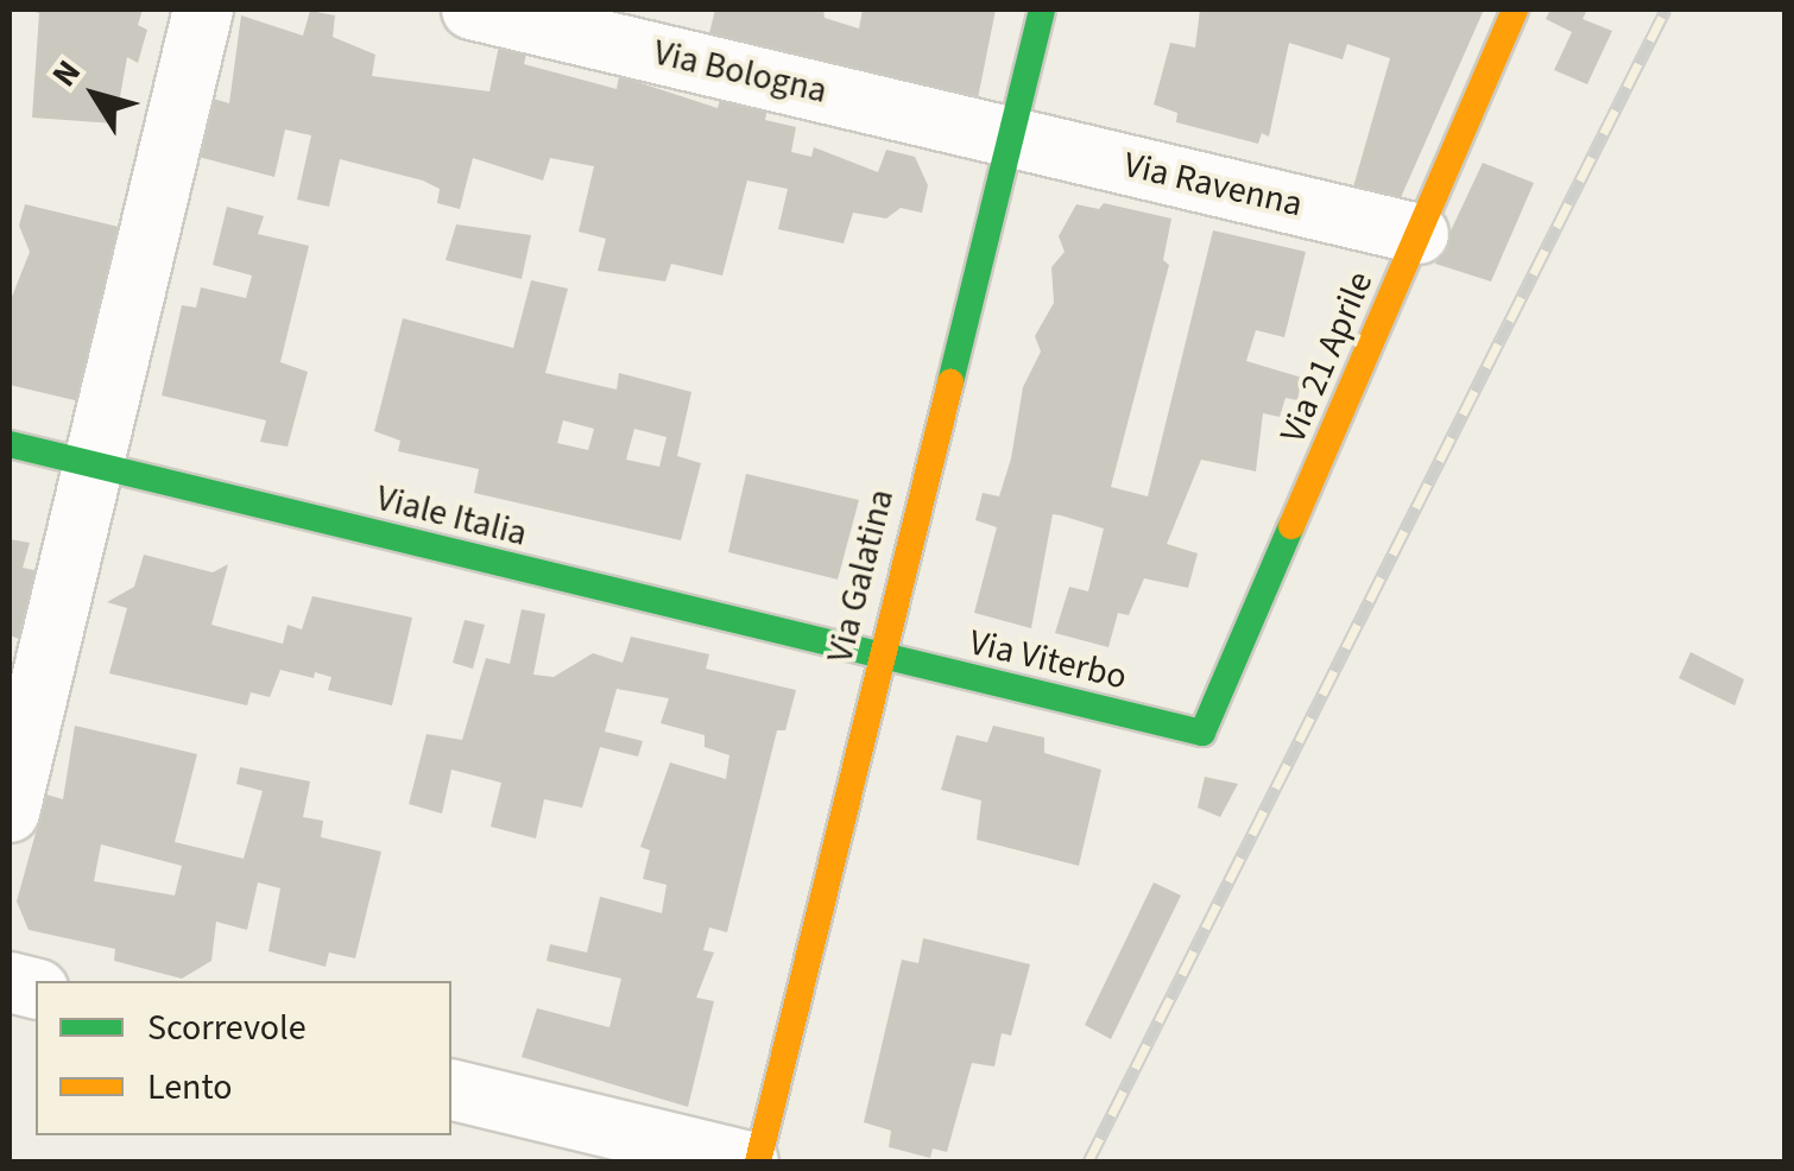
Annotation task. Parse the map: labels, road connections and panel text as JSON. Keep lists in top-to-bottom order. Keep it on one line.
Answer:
{"streets":{"street":["Via Bologna","Via Ravenna","Via 21 Aprile","Viale Italia","Via Galatina","Via Viterbo"]},"crossings":[["Via Bologna","Via Ravenna"],["Via Bologna","Via Galatina"],["Via Ravenna","Via 21 Aprile"],["Via Ravenna","Via Galatina"],["Via 21 Aprile","Via Viterbo"],["Viale Italia","Via Galatina"],["Viale Italia","Via Viterbo"],["Via Galatina","Via Viterbo"]],"legend":["Scorrevole","Lento"],"north":"top left"}
